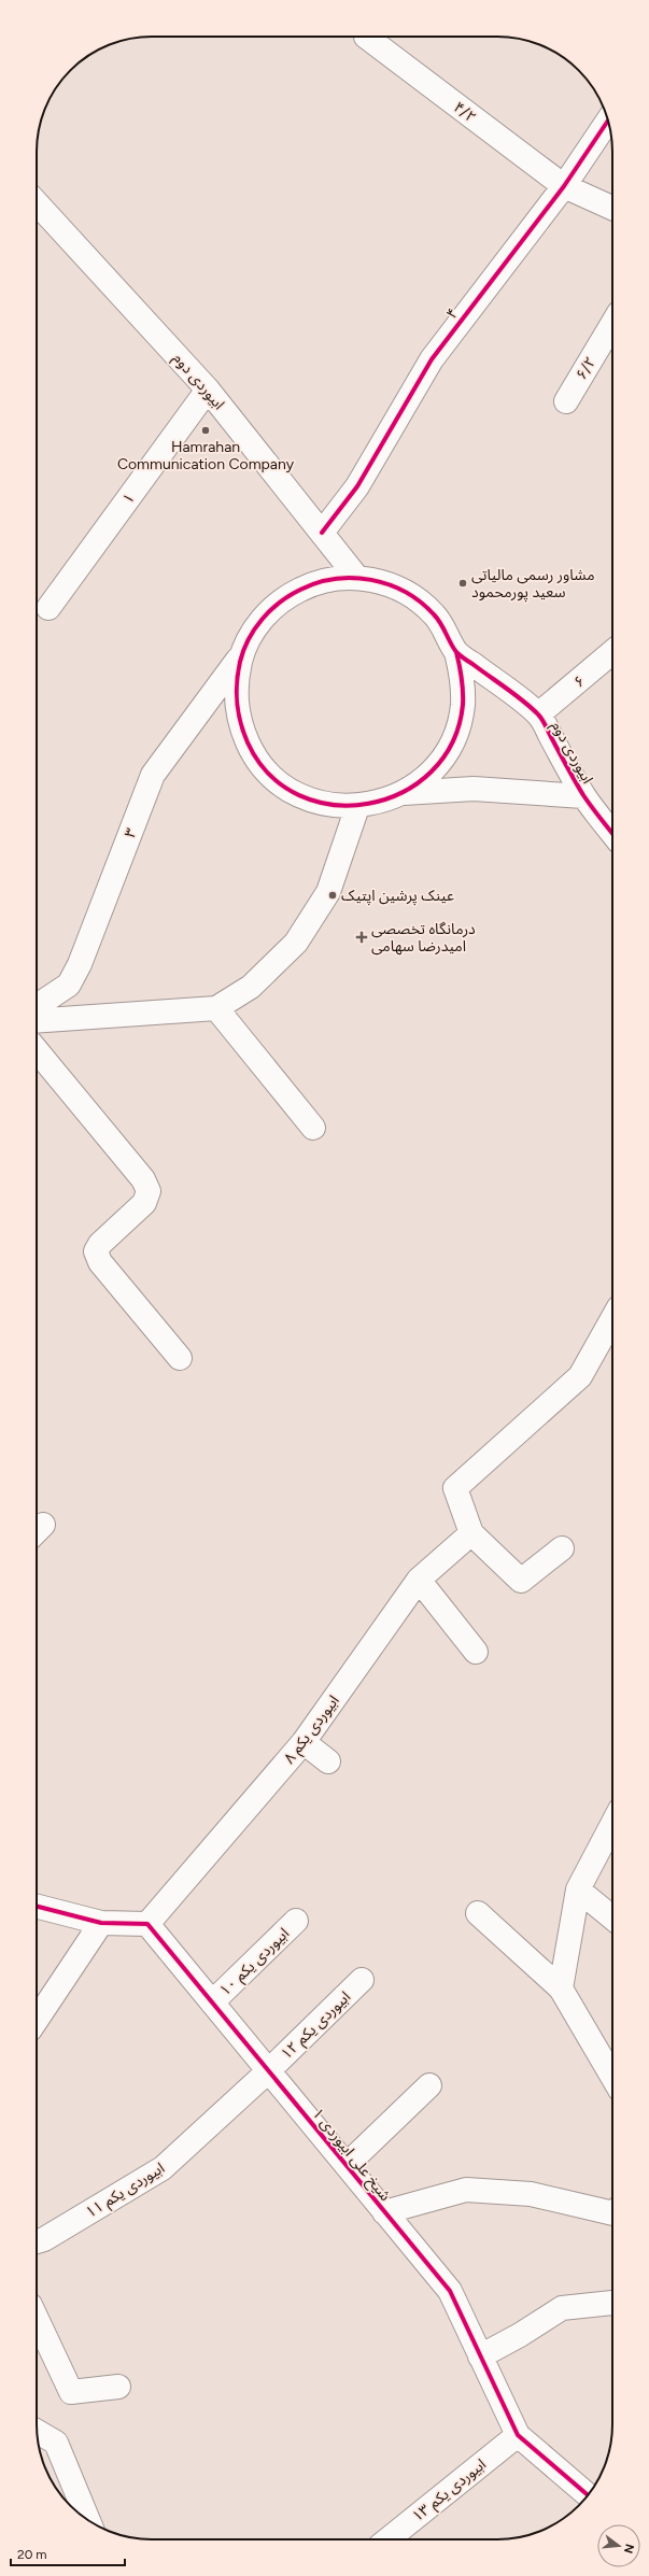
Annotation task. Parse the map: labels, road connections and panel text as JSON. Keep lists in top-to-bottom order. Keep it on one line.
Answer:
{"streets":{"street":["۴/۲","۴","۶/۲","ابیوردی دوم","۱","۶","۳","۸ ابیوردی یکم","۱۰ ابیوردی یکم","۱۲ ابیوردی یکم","شیخ علی ابیوردی ۱","۱۱ ابیوردی یکم","۱۳ ابیوردی یکم"]},"crossings":[["۴/۲","۴"],["۴","ابیوردی دوم"],["ابیوردی دوم","۱"],["ابیوردی دوم","۶"],["۸ ابیوردی یکم","شیخ علی ابیوردی ۱"],["۱۰ ابیوردی یکم","شیخ علی ابیوردی ۱"],["۱۲ ابیوردی یکم","شیخ علی ابیوردی ۱"],["۱۲ ابیوردی یکم","۱۱ ابیوردی یکم"],["شیخ علی ابیوردی ۱","۱۱ ابیوردی یکم"],["شیخ علی ابیوردی ۱","۱۳ ابیوردی یکم"]],"places":{"other":["Hamrahan Communication Company","مشاور رسمی مالیاتی سعید پورمحمود","عینک پرشین اپتیک"],"health":["درمانگاه تخصصی امیدرضا سهامی"]},"scale_bar":"20 m","north":"right"}
